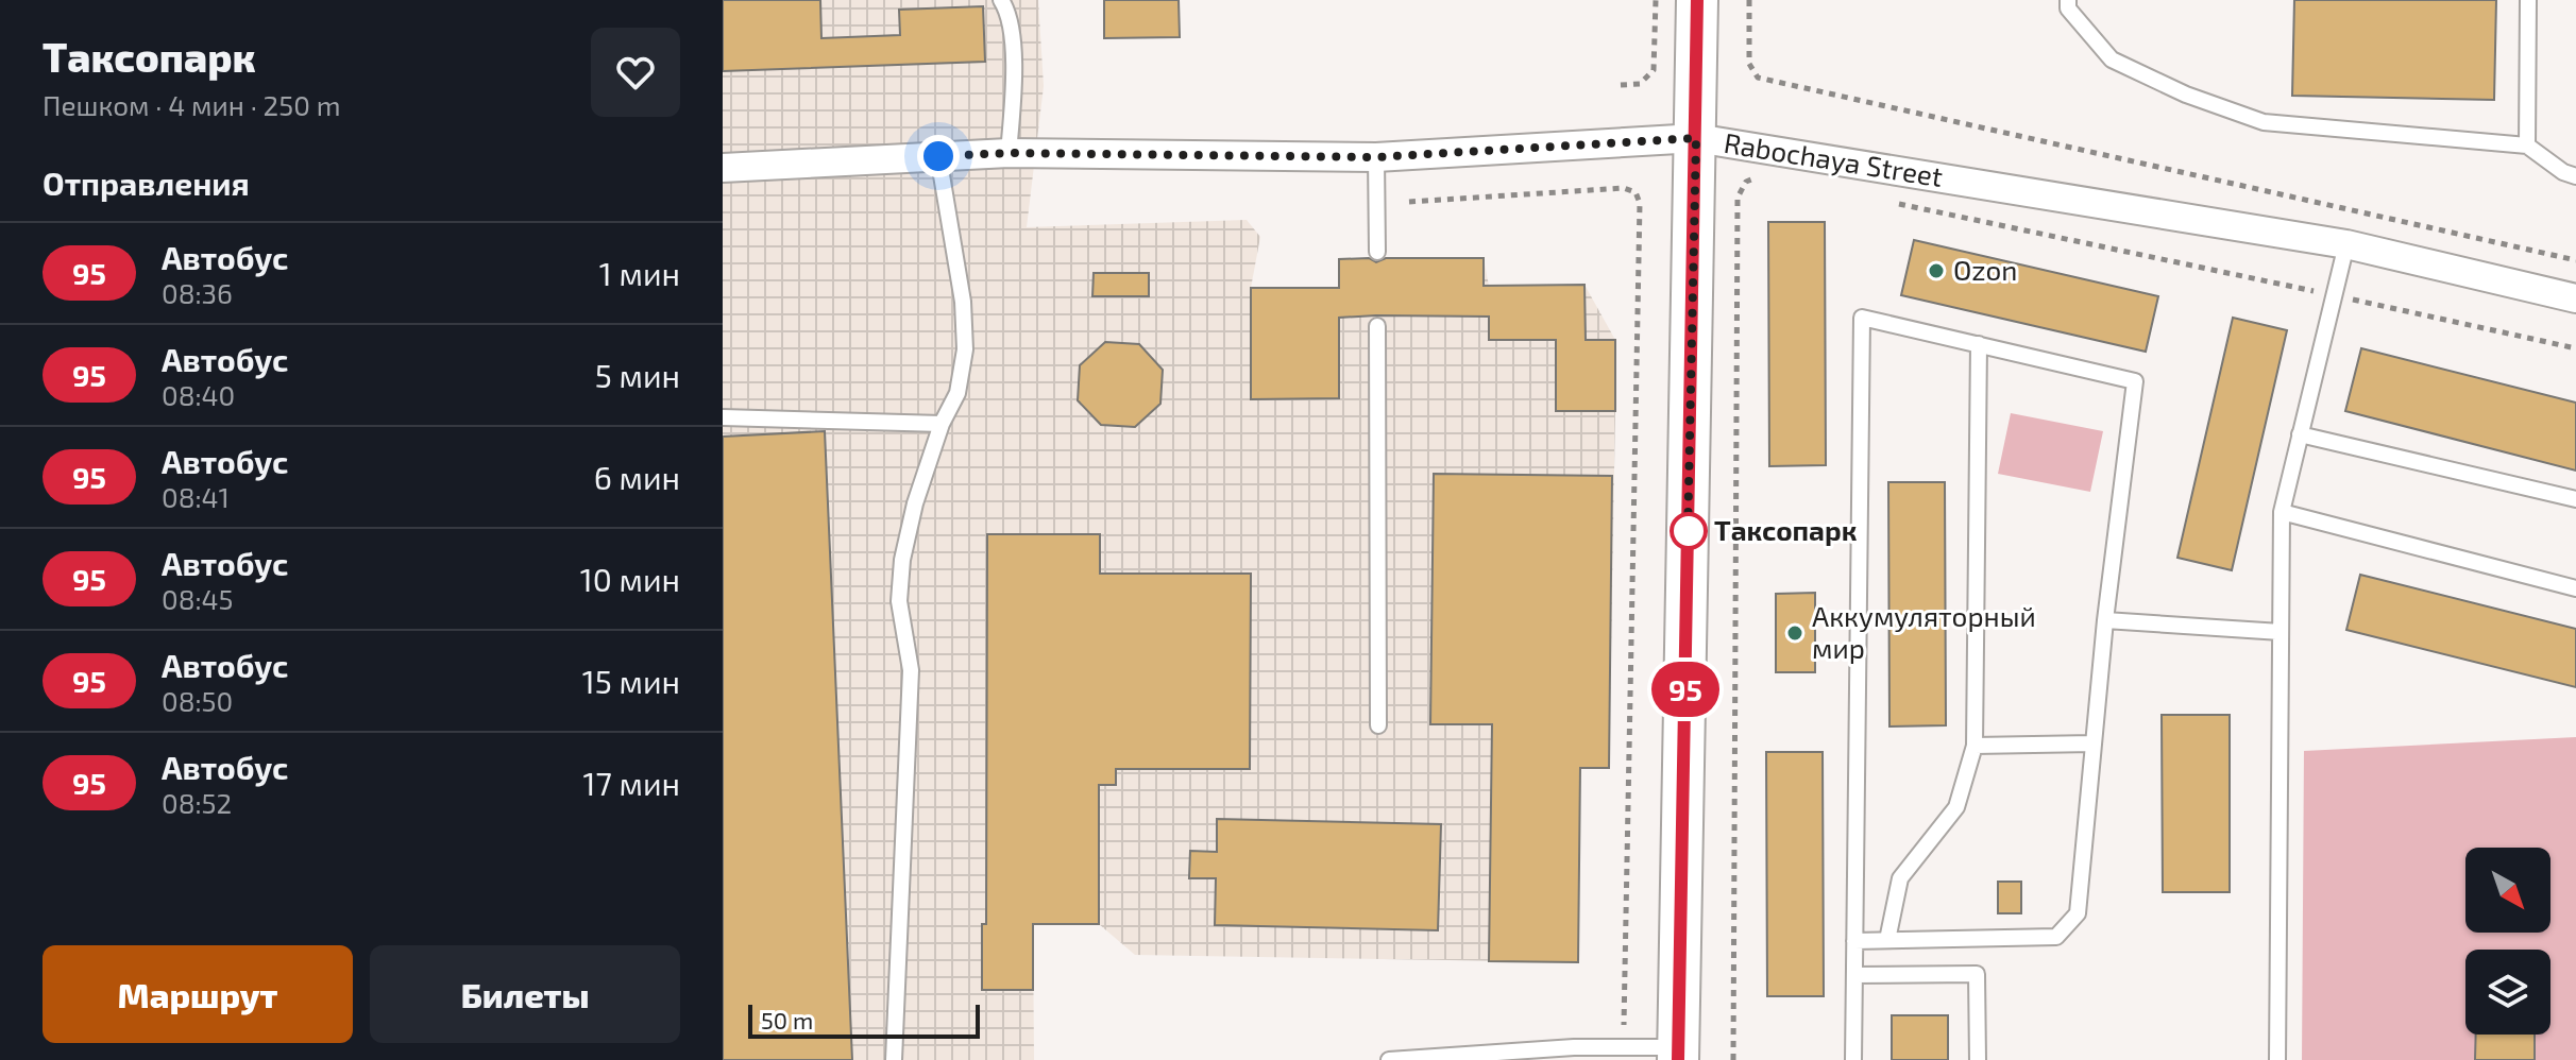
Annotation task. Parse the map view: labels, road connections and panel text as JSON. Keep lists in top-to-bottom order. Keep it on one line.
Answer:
{"streets":{"street":["Rabochaya Street"]},"places":["Ozon","Таксопарк","Аккумуляторный мир"],"lines":["bus line 95"],"scale_bar":"50 m","north":"bottom right","page":{"heading":[["Таксопарк","Пешком · 4 мин · 250 m"],"Отправления"],"on_map":"95","list":[{"mark":"95","name":"Автобус","note":"08:36","value":"1 мин"},{"mark":"95","name":"Автобус","note":"08:40","value":"5 мин"},{"mark":"95","name":"Автобус","note":"08:41","value":"6 мин"},{"mark":"95","name":"Автобус","note":"08:45","value":"10 мин"},{"mark":"95","name":"Автобус","note":"08:50","value":"15 мин"},{"mark":"95","name":"Автобус","note":"08:52","value":"17 мин"}],"buttons":["Маршрут","Билеты"],"scale":"50 m"}}
